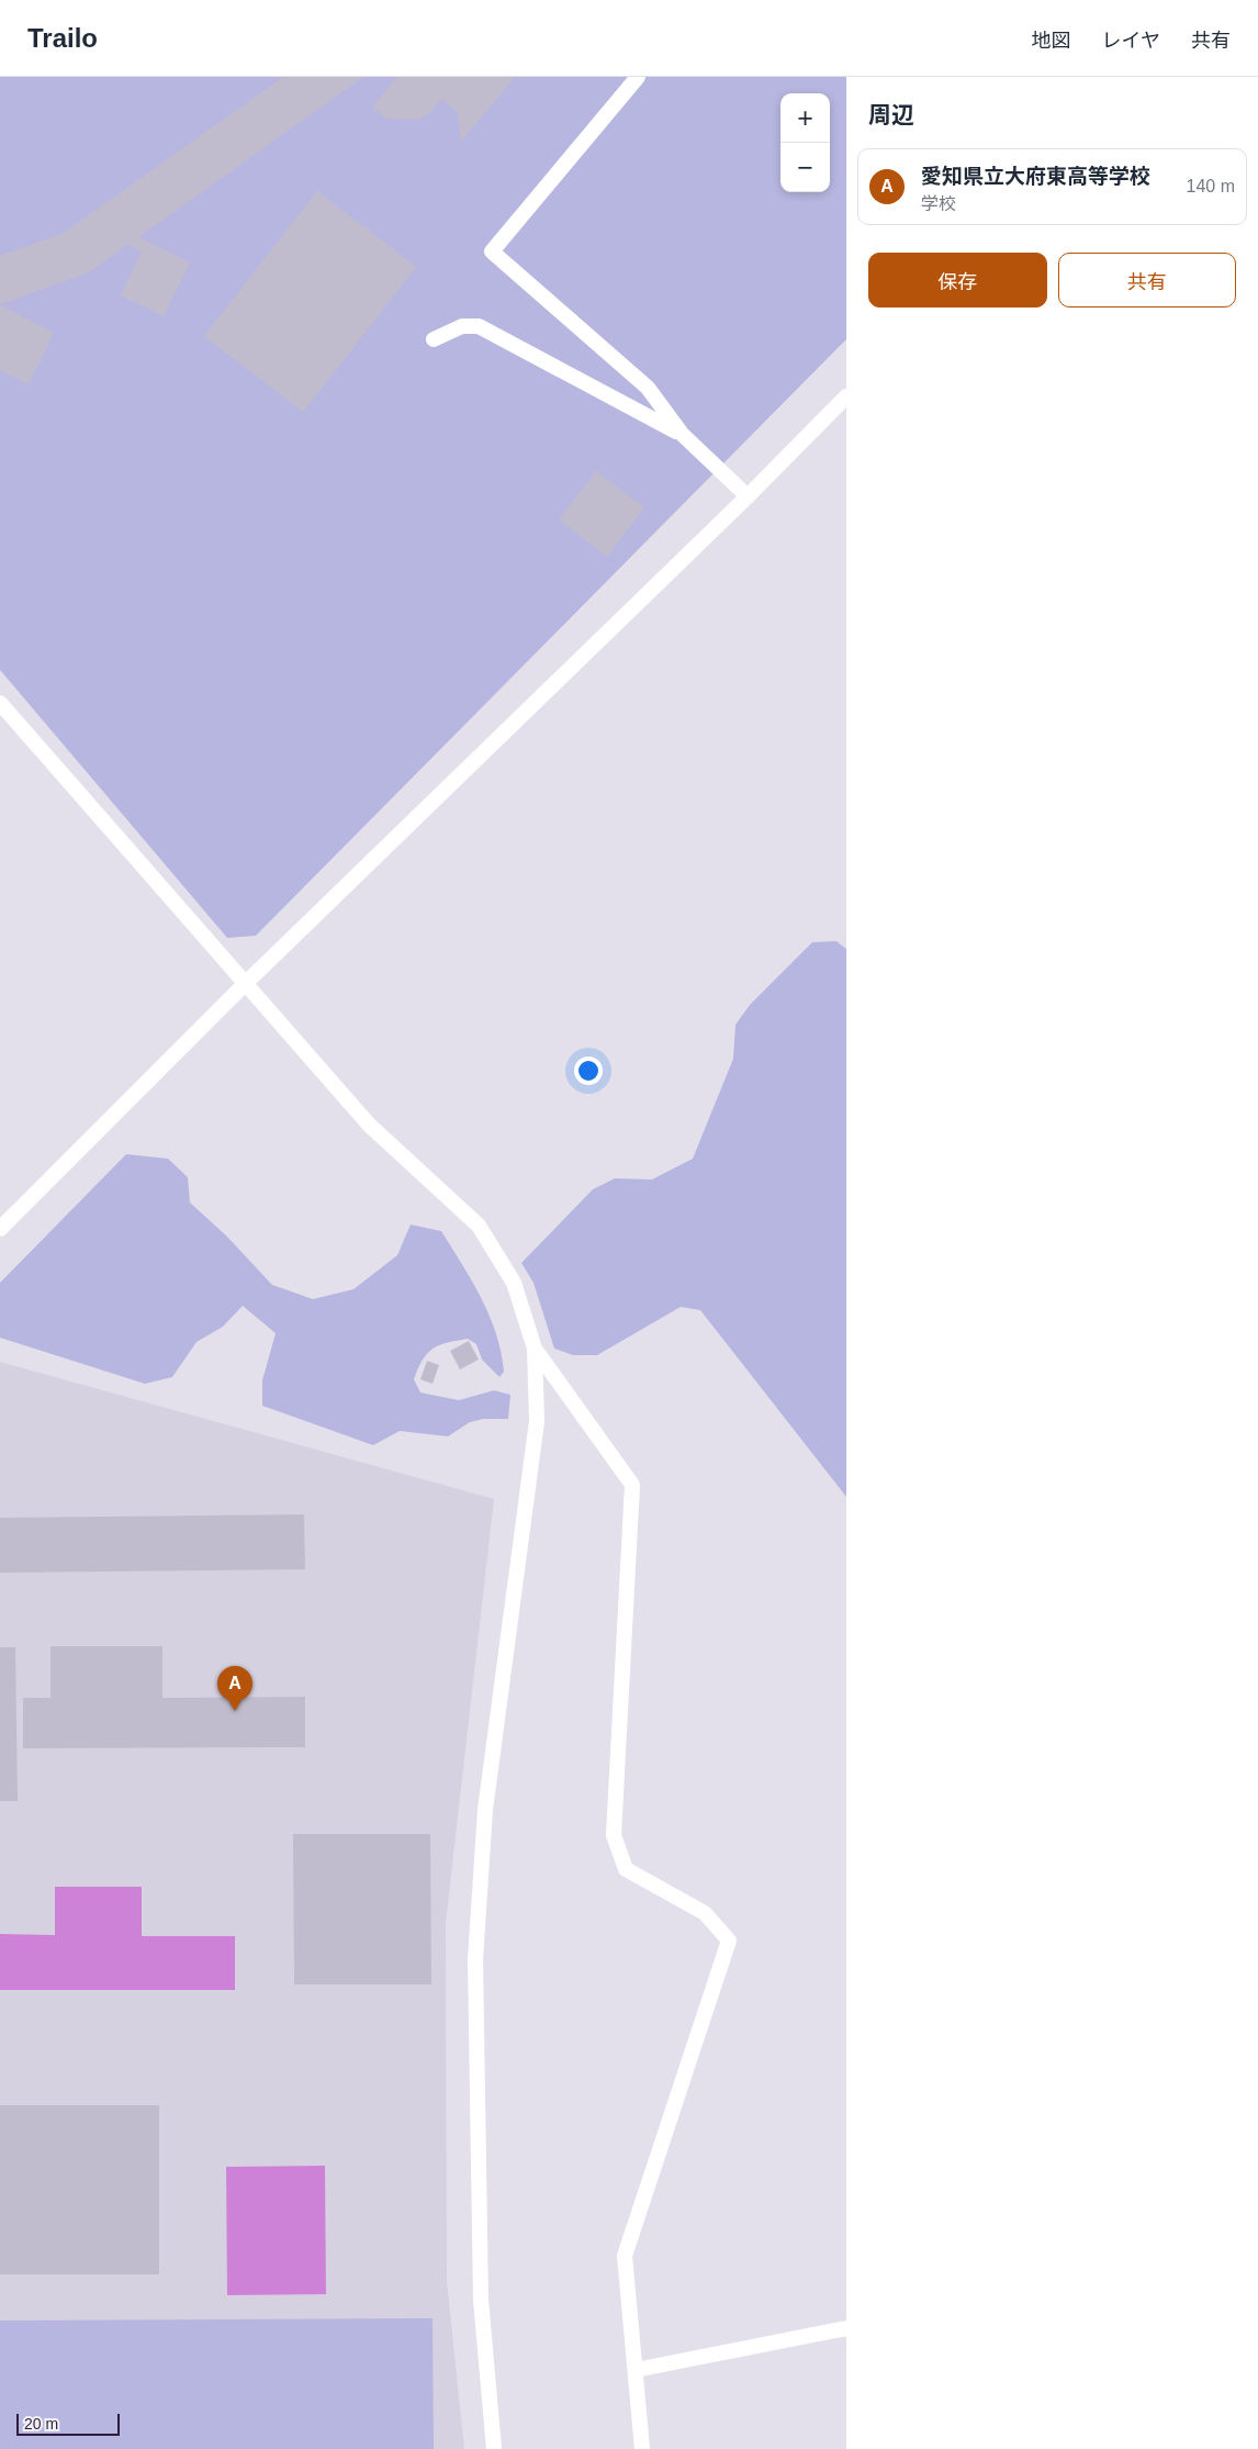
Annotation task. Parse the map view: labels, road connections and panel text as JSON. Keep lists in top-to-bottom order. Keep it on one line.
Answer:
{"scale_bar":"20 m","page":{"header":"Trailo","nav":["地図","レイヤ","共有"],"heading":"周辺","map_buttons":["+","−"],"list":[{"mark":"A","name":"愛知県立大府東高等学校","note":"学校","value":"140 m"}],"buttons":["保存","共有"],"pins":"A","scale":"20 m"}}
